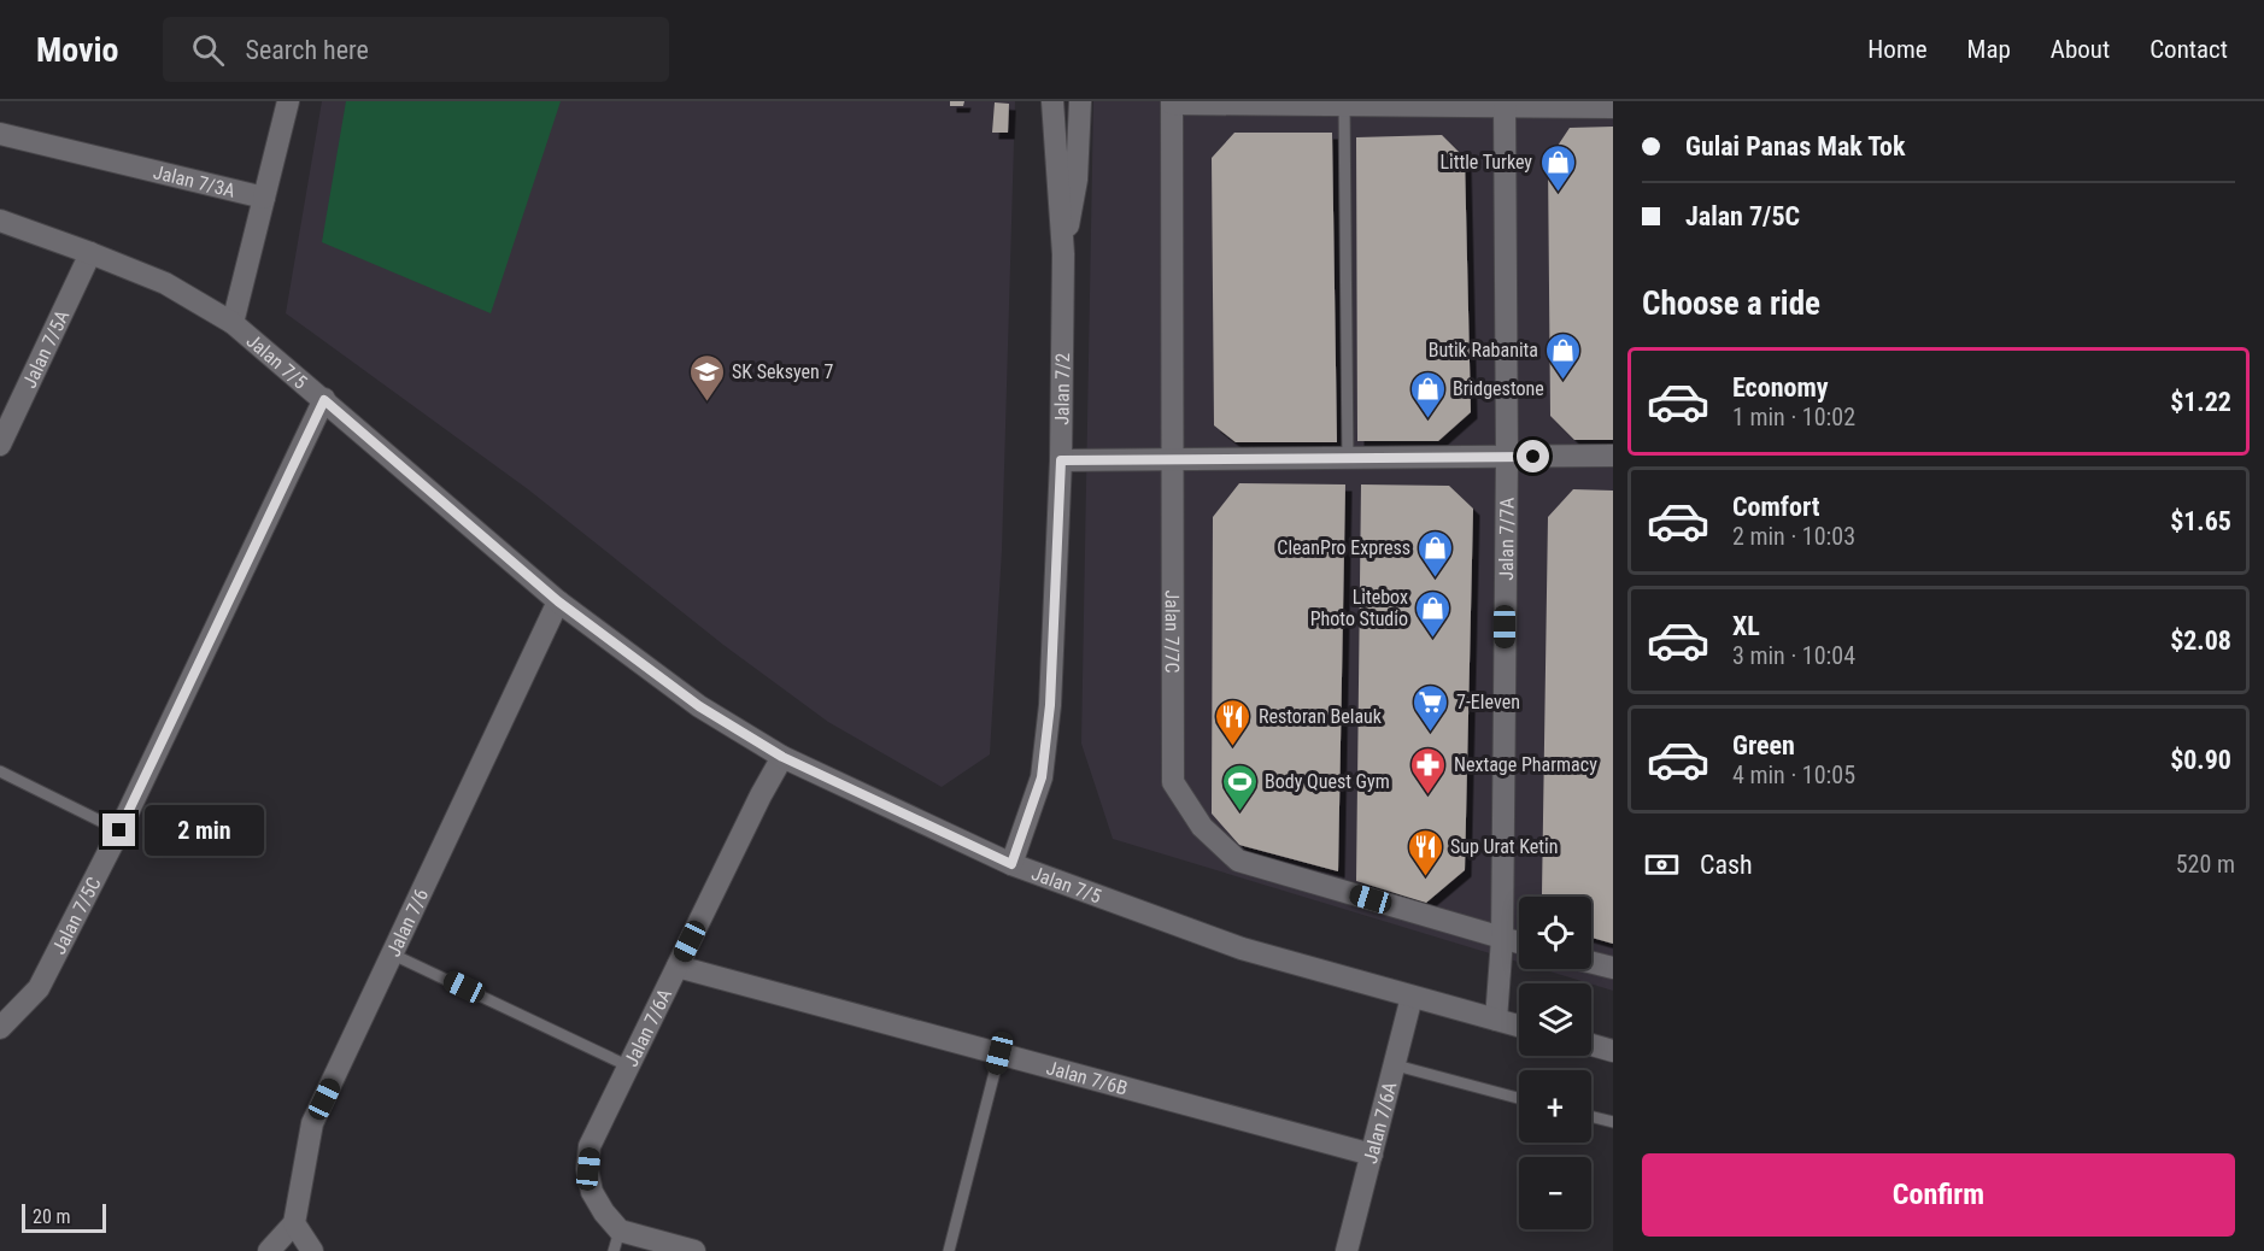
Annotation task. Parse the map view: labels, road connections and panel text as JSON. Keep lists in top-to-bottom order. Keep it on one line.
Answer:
{"streets":{"street":["Jalan 7/3A","Jalan 7/5A","Jalan 7/5","Jalan 7/2","Jalan 7/7A","Jalan 7/7C","Jalan 7/5C","Jalan 7/6","Jalan 7/6A","Jalan 7/6B"]},"crossings":[["Jalan 7/3A","Jalan 7/5"],["Jalan 7/5A","Jalan 7/5"],["Jalan 7/5","Jalan 7/2"],["Jalan 7/5","Jalan 7/7A"],["Jalan 7/5","Jalan 7/5C"],["Jalan 7/5","Jalan 7/6"],["Jalan 7/5","Jalan 7/6A"],["Jalan 7/7A","Jalan 7/7C"],["Jalan 7/6A","Jalan 7/6B"]],"places":{"shop":["Little Turkey","Butik Rabanita","Bridgestone","CleanPro Express","Litebox Photo Studio"],"school or university":["SK Seksyen 7"],"supermarket":["7-Eleven"],"restaurant":["Restoran Belauk","Sup Urat Ketin"],"pharmacy":["Nextage Pharmacy"],"sports":["Body Quest Gym"]},"scale_bar":"20 m","page":{"header":"Movio","search":"Search here","nav":["Home","Map","About","Contact"],"banner":["Gulai Panas Mak Tok","Jalan 7/5C"],"heading":"Choose a ride","list":[{"name":"Economy","note":"1 min · 10:02","value":"$1.22"},{"name":"Comfort","note":"2 min · 10:03","value":"$1.65"},{"name":"XL","note":"3 min · 10:04","value":"$2.08"},{"name":"Green","note":"4 min · 10:05","value":"$0.90"}],"bubble":"2 min","pay":["Cash","520 m"],"map_buttons":["+","−"],"buttons":"Confirm","scale":"20 m"}}
